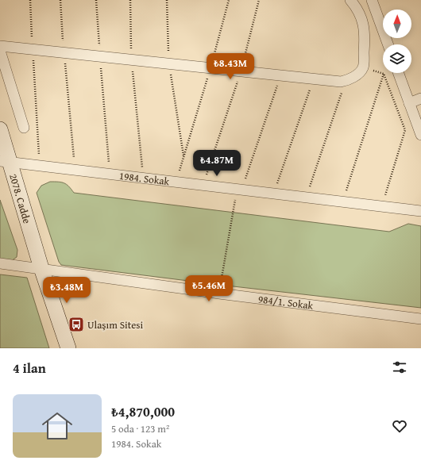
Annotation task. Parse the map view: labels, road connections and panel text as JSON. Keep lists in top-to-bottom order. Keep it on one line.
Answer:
{"streets":{"street":["1984. Sokak","2078. Cadde","984/1. Sokak"]},"crossings":[["1984. Sokak","2078. Cadde"],["2078. Cadde","984/1. Sokak"]],"places":{"bus stop":["Ulaşım Sitesi"]},"north":"top","page":{"price":["₺8.43M","₺4.87M","₺5.46M","₺3.48M"],"heading":"4 ilan","list":[{"name":"₺4,870,000","note":"5 oda · 123 m² · 1984. Sokak"}]}}
